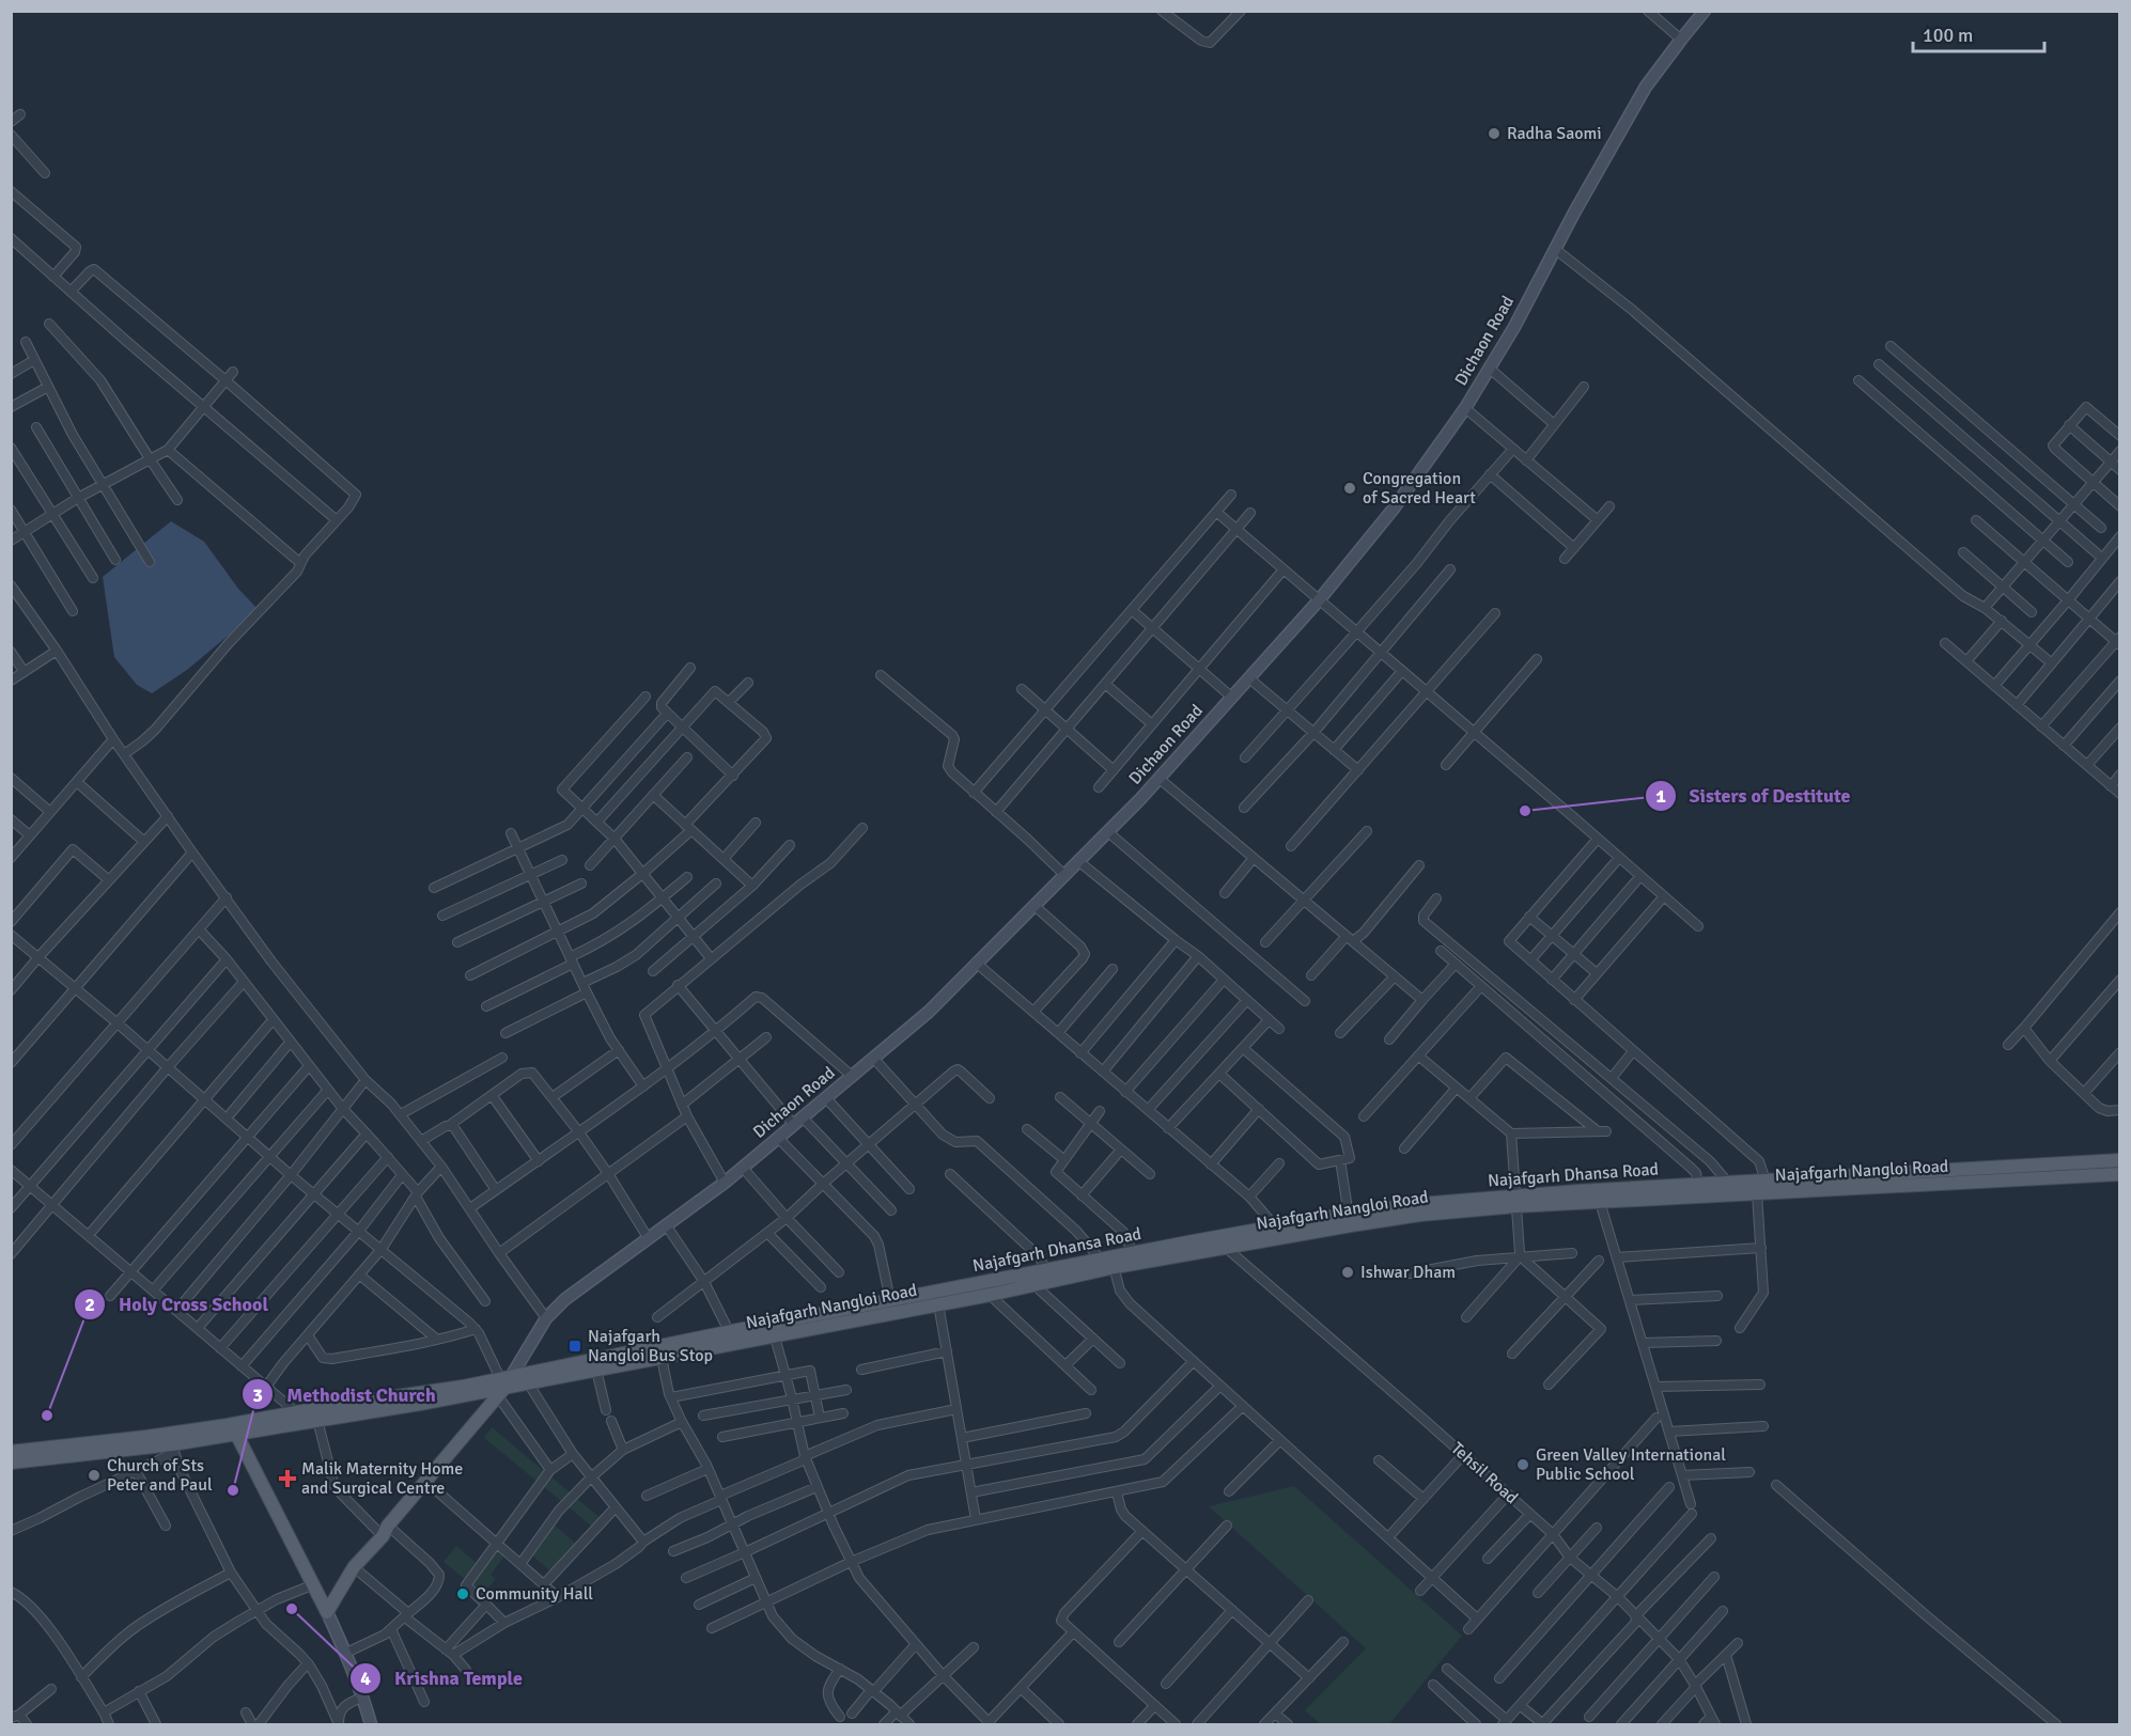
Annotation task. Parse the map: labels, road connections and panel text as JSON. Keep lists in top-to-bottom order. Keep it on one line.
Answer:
{"streets":{"main road":["Dichaon Road","Najafgarh Nangloi Road","Najafgarh Dhansa Road"],"street":["Tehsil Road"]},"crossings":[["Dichaon Road","Najafgarh Nangloi Road"],["Dichaon Road","Najafgarh Dhansa Road"],["Najafgarh Nangloi Road","Najafgarh Dhansa Road"],["Najafgarh Nangloi Road","Tehsil Road"]],"places":{"other":["Radha Saomi","Congregation of Sacred Heart","Sisters of Destitute","Ishwar Dham","Holy Cross School","Green Valley International Public School","Church of Sts Peter and Paul","Methodist Church","Community Hall","Krishna Temple"],"transit":["Najafgarh Nangloi Bus Stop"],"health":["Malik Maternity Home and Surgical Centre"]},"scale_bar":"100 m"}
